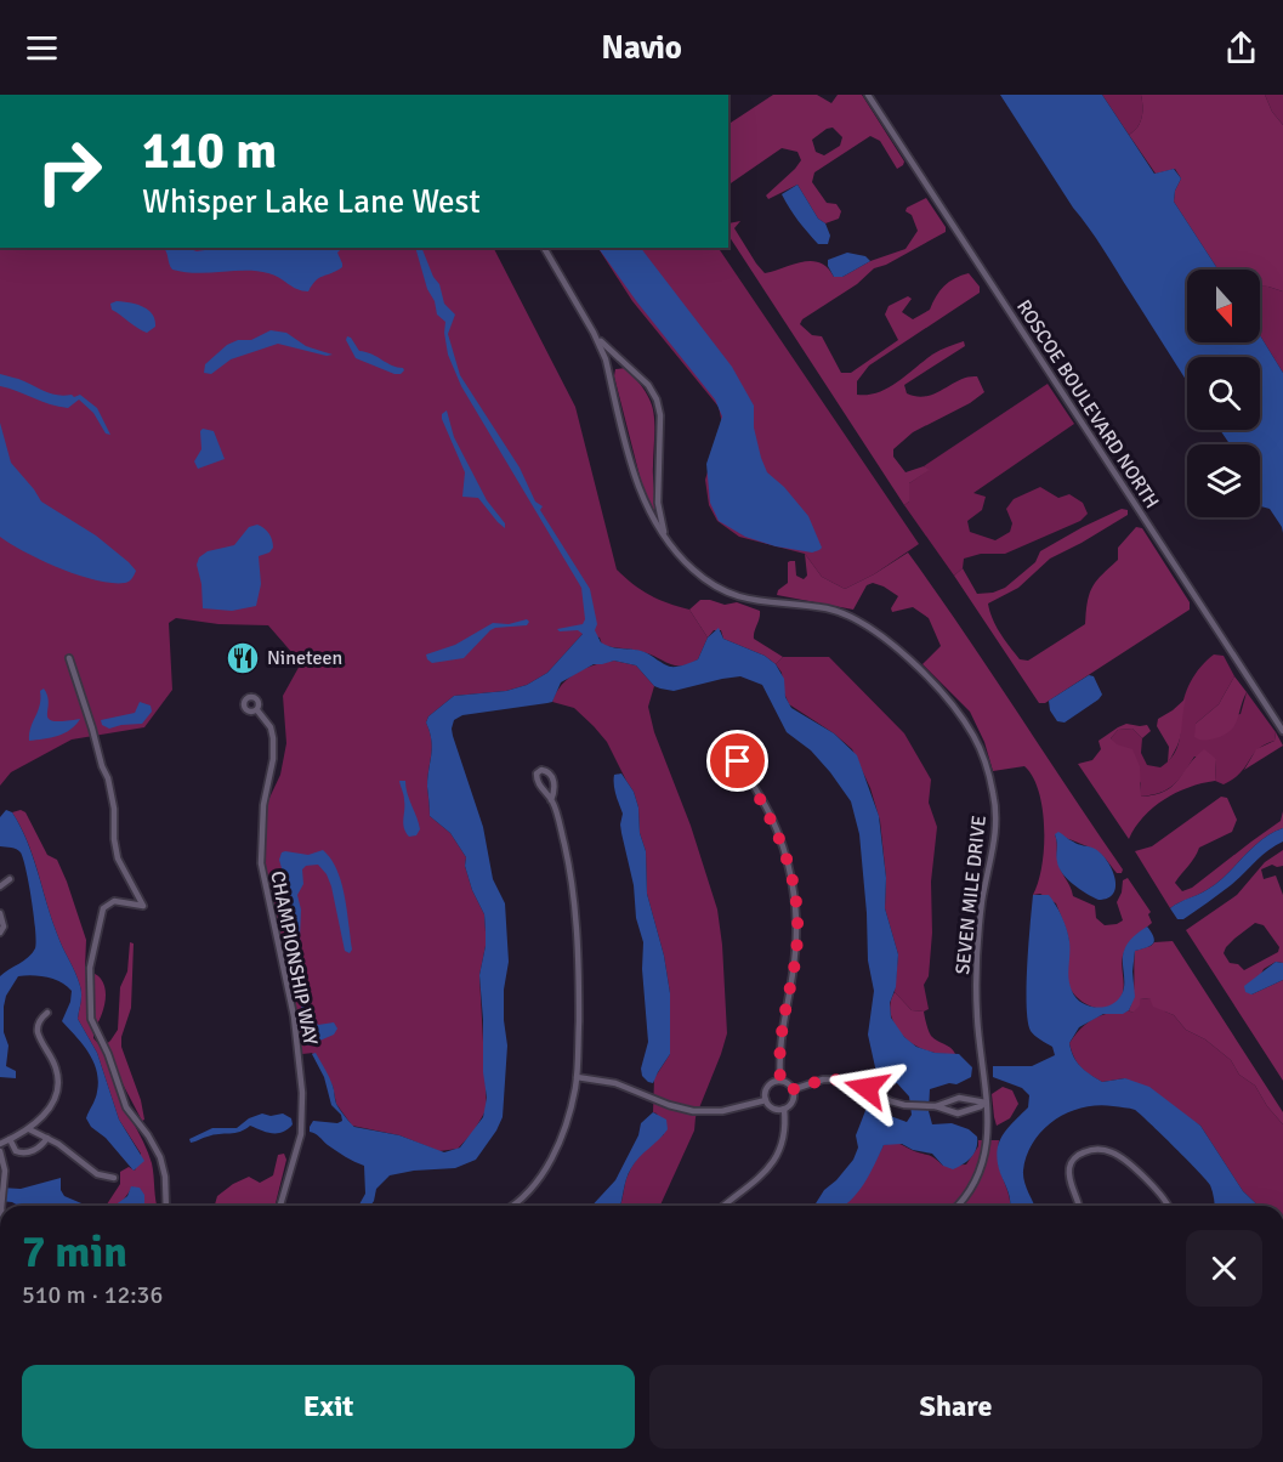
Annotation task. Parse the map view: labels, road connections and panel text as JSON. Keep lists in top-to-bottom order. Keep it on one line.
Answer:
{"streets":{"street":["ROSCOE BOULEVARD NORTH","SEVEN MILE DRIVE","CHAMPIONSHIP WAY"]},"places":{"restaurant":["Nineteen"]},"north":"bottom","page":{"header":"Navio","turn":["110 m","Whisper Lake Lane West"],"heading":["7 min","510 m · 12:36"],"buttons":["Exit","Share"]}}
